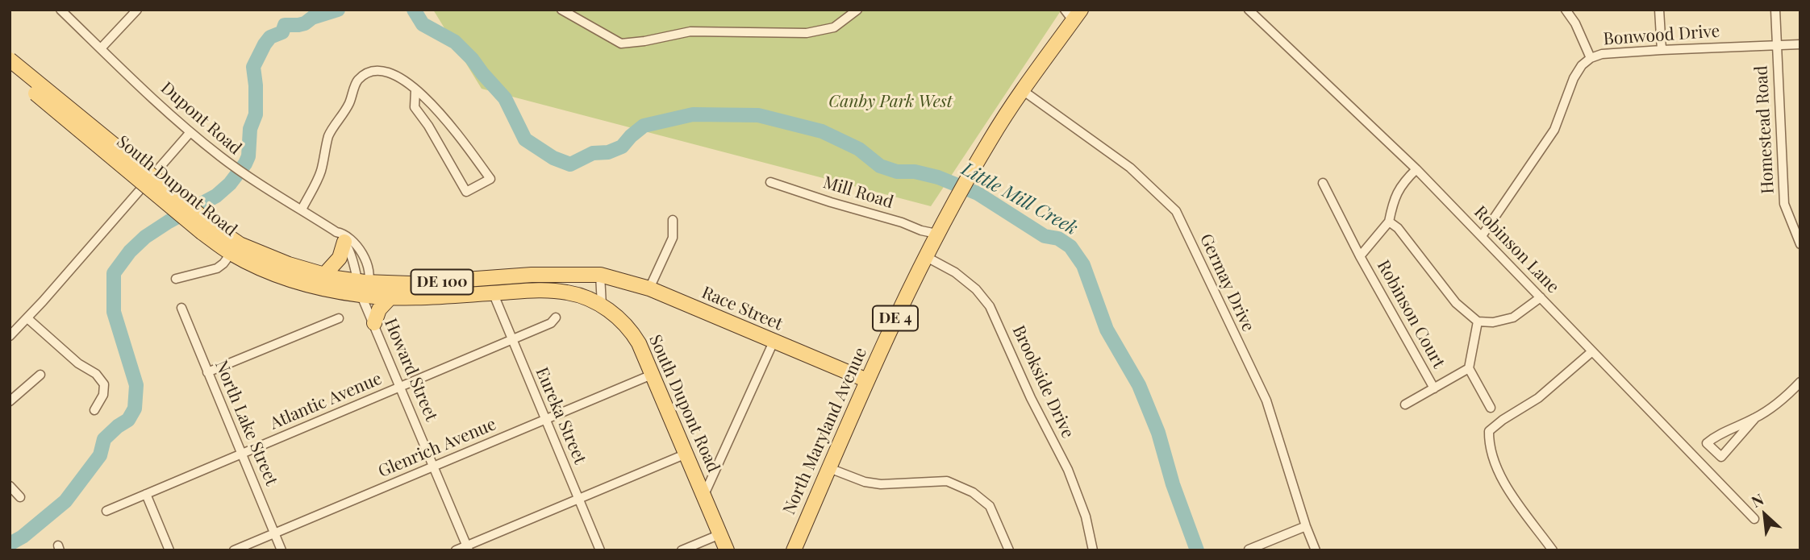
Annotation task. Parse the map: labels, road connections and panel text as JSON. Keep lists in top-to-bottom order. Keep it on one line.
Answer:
{"streets":{"main road":["South Dupont Road","DE 100","Race Street","DE 4","North Maryland Avenue"],"street":["Bonwood Drive","Dupont Road","Homestead Road","Mill Road","Robinson Lane","Germay Drive","Robinson Court","Howard Street","Brookside Drive","Atlantic Avenue","Eureka Street","North Lake Street","Glenrich Avenue"]},"crossings":[["Bonwood Drive","Homestead Road"],["Bonwood Drive","Robinson Lane"],["Dupont Road","South Dupont Road"],["South Dupont Road","Race Street"],["South Dupont Road","Howard Street"],["South Dupont Road","Eureka Street"],["South Dupont Road","Glenrich Avenue"],["Mill Road","North Maryland Avenue"],["Robinson Lane","Robinson Court"],["Germay Drive","DE 4"],["Germay Drive","North Maryland Avenue"],["Race Street","North Maryland Avenue"],["DE 4","North Maryland Avenue"],["Howard Street","Atlantic Avenue"],["Howard Street","Glenrich Avenue"],["Brookside Drive","North Maryland Avenue"],["Atlantic Avenue","Eureka Street"],["Atlantic Avenue","North Lake Street"],["Eureka Street","Glenrich Avenue"],["North Lake Street","Glenrich Avenue"]],"water":["Little Mill Creek"],"parks":["Canby Park West"],"north":"top left"}
